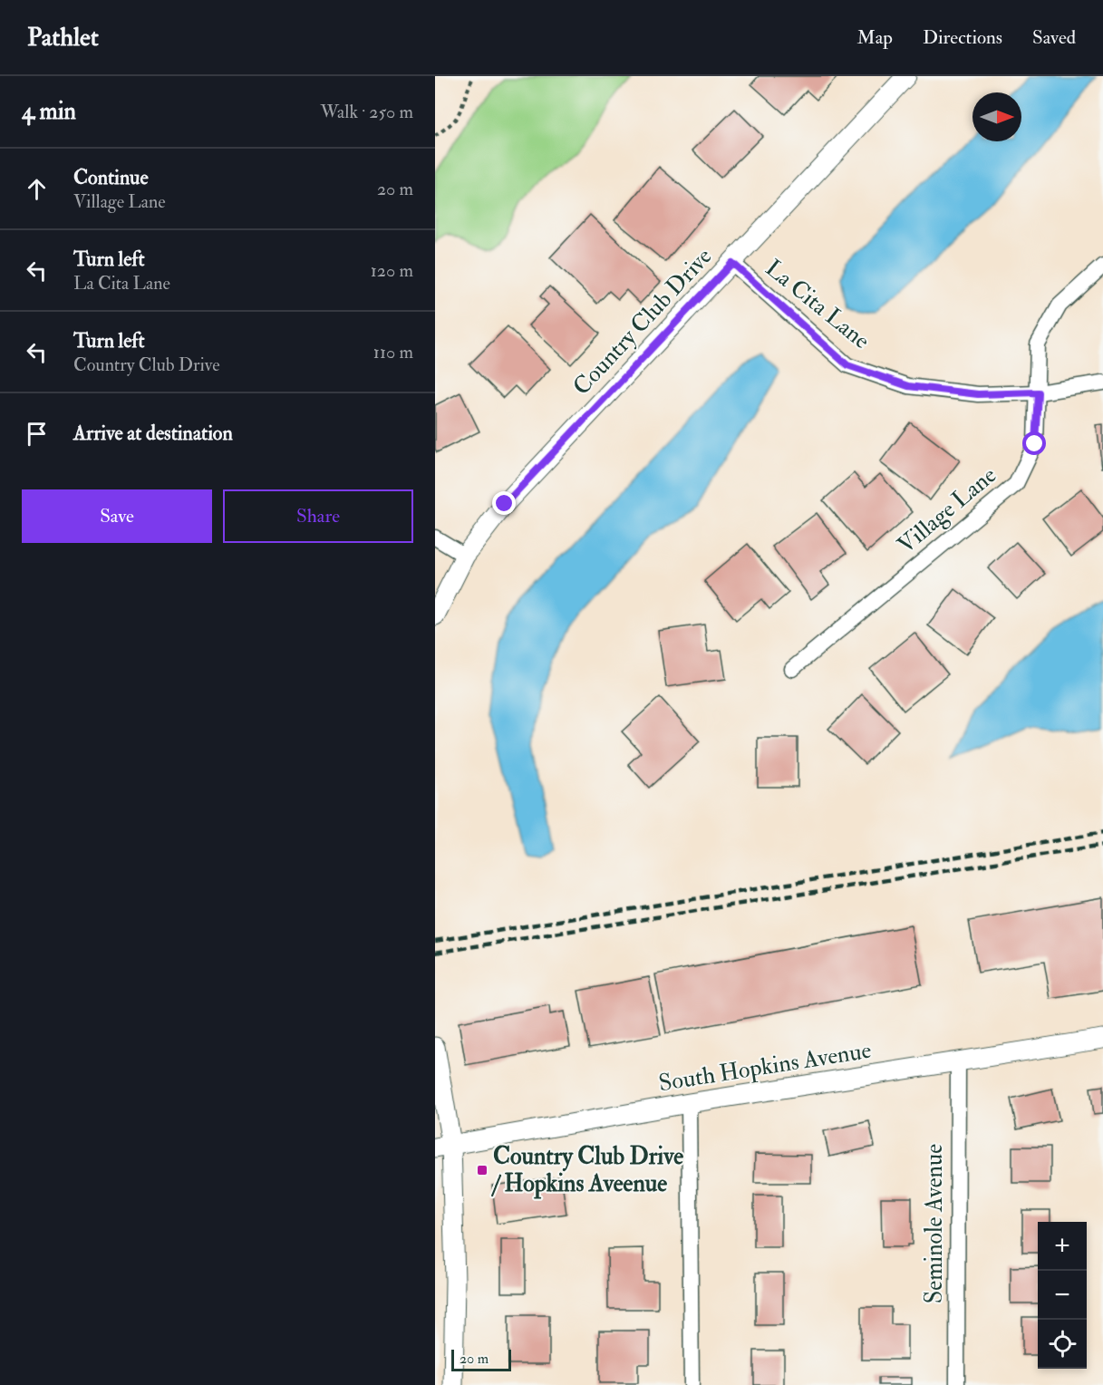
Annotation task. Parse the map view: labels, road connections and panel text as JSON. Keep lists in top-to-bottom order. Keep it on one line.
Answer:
{"streets":{"street":["La Cita Lane","Country Club Drive","Village Lane","South Hopkins Avenue","Seminole Avenue"]},"crossings":[["La Cita Lane","Country Club Drive"],["La Cita Lane","Village Lane"],["South Hopkins Avenue","Seminole Avenue"]],"places":{"transit":["Country Club Drive / Hopkins Aveenue"]},"scale_bar":"20 m","north":"right","page":{"header":"Pathlet","nav":["Map","Directions","Saved"],"heading":["4 min","Walk · 250 m"],"list":[["Continue","Village Lane","20 m"],["Turn left","La Cita Lane","120 m"],["Turn left","Country Club Drive","110 m"],"Arrive at destination"],"buttons":["Save","Share"],"map_buttons":["+","−"],"scale":"20 m"}}
